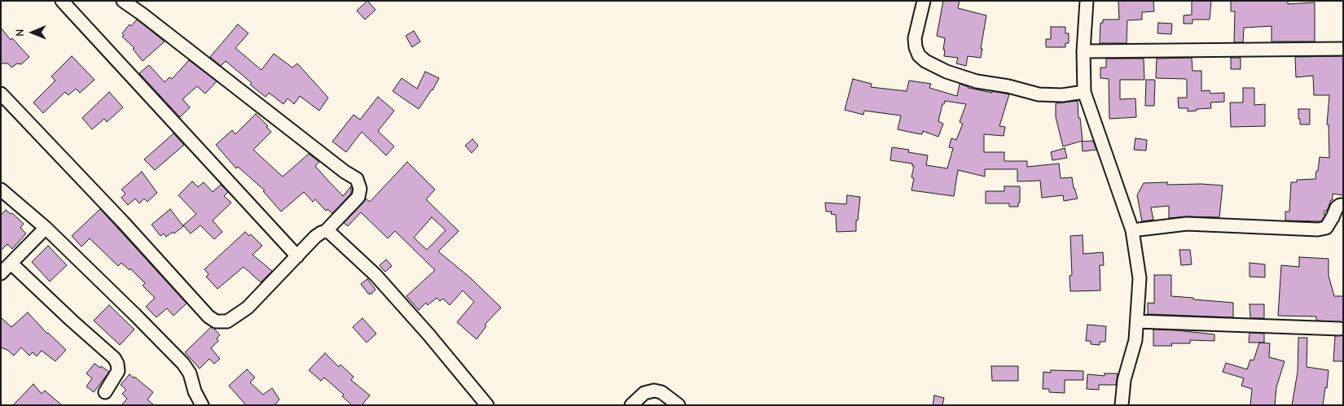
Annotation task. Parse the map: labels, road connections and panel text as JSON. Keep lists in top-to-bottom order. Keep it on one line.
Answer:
{"north":"left"}
